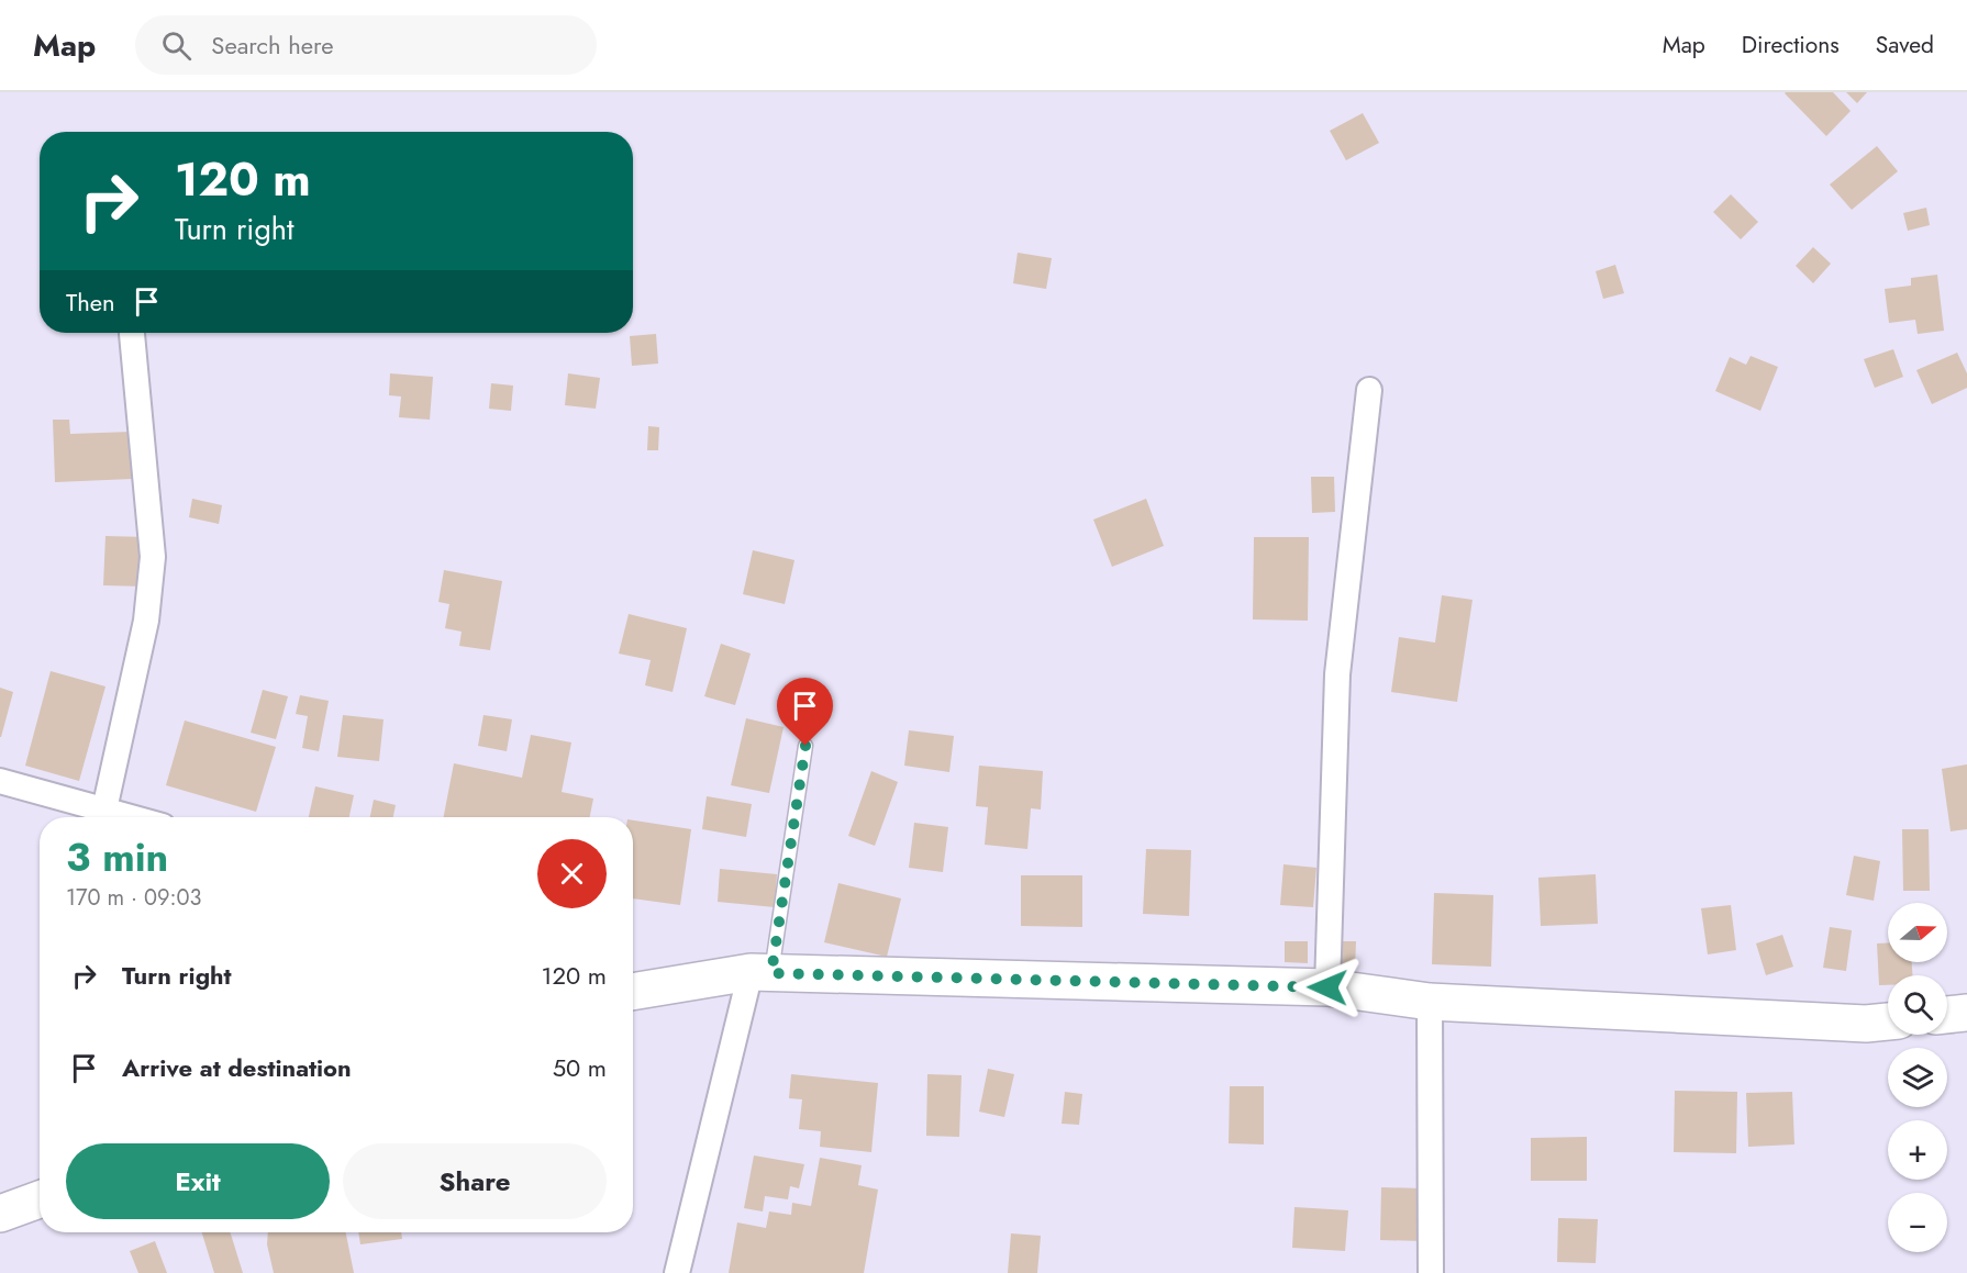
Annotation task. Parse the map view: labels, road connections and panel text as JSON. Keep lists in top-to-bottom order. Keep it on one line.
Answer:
{"north":"right","page":{"header":"Map","search":"Search here","nav":["Map","Directions","Saved"],"turn":["120 m","Turn right"],"then":"Then","heading":["3 min","170 m · 09:03"],"map_buttons":["+","−"],"list":[{"name":"Turn right","value":"120 m"},{"name":"Arrive at destination","value":"50 m"}],"buttons":["Exit","Share"]}}
